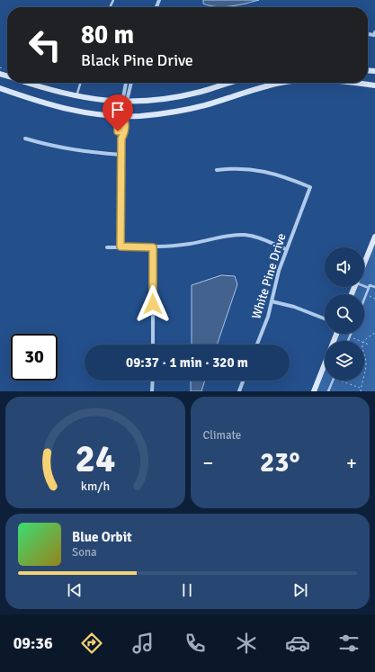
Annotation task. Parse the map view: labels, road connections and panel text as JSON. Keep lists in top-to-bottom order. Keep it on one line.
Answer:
{"streets":{"street":["White Pine Drive"]},"page":{"turn":["80 m","Black Pine Drive"],"limit":"30","trip":"09:37 · 1 min · 320 m","tile":"Climate","heat":["−","23°","+"],"song":["Blue Orbit","Sona"],"tabs":"09:36","gauge":["24","km/h"]}}
